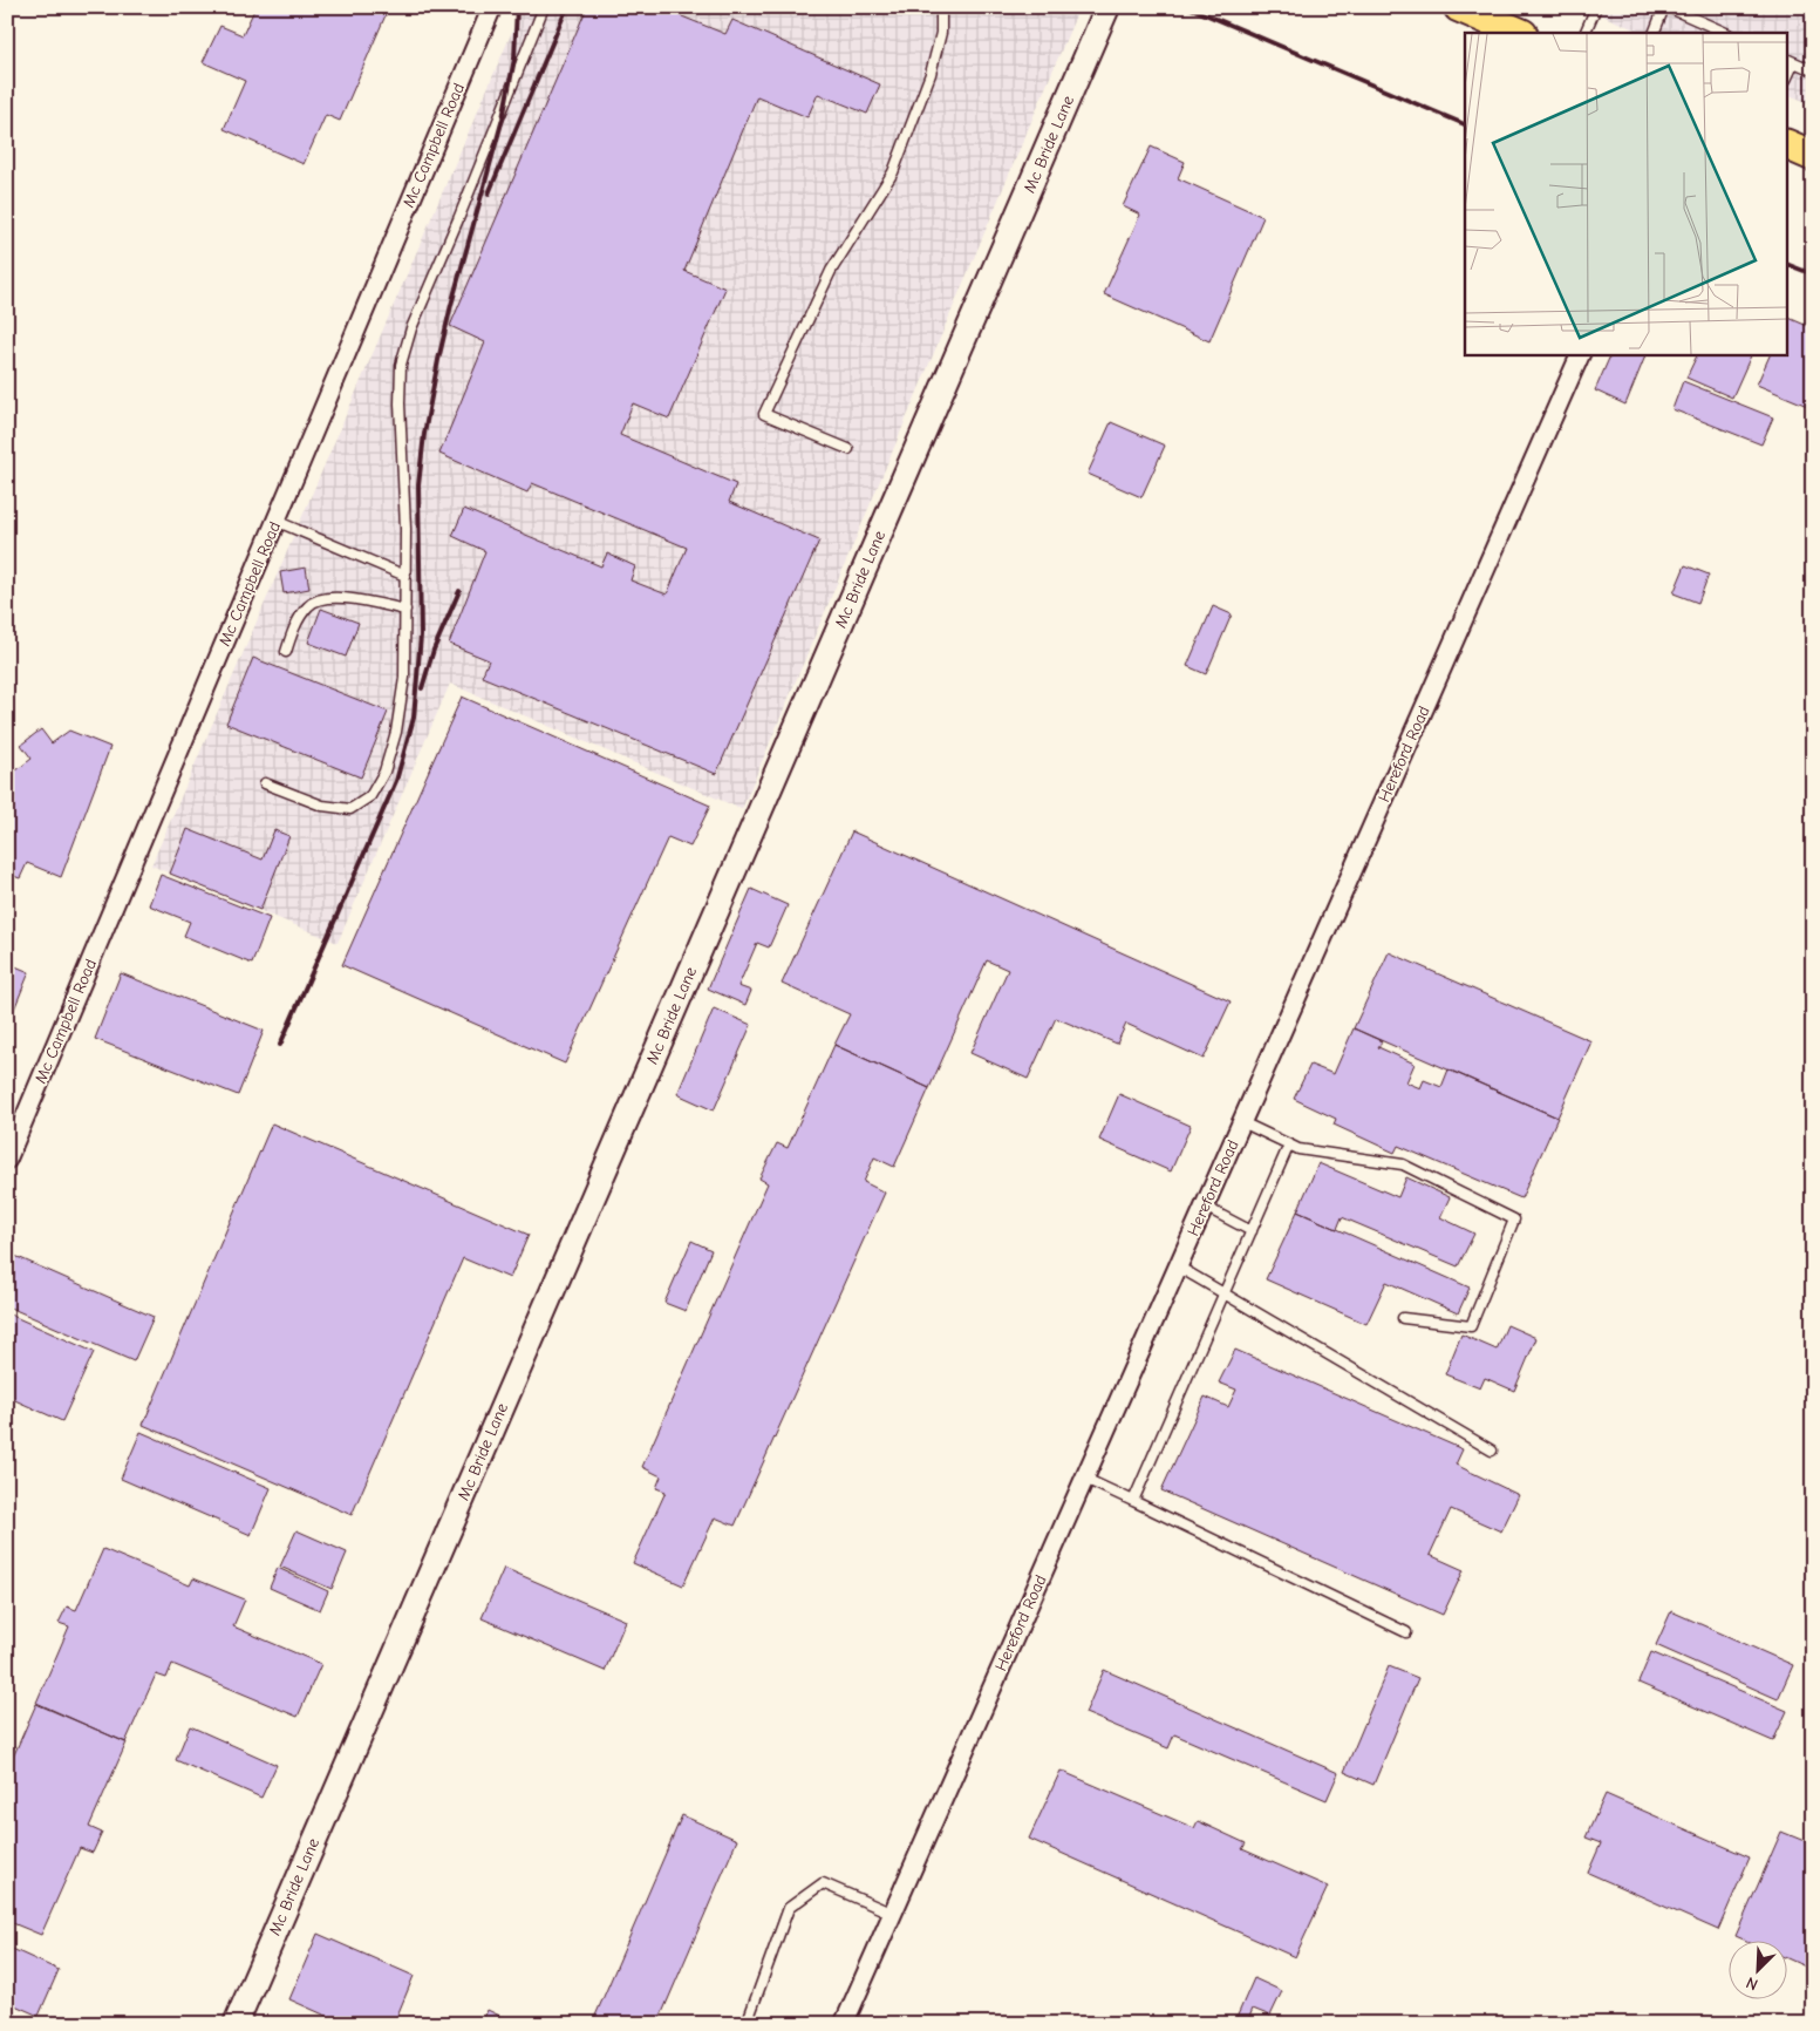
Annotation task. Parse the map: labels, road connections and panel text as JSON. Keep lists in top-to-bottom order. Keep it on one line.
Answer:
{"streets":{"street":["Mc Bride Lane","Mc Campbell Road","Hereford Road"]},"north":"bottom left"}
